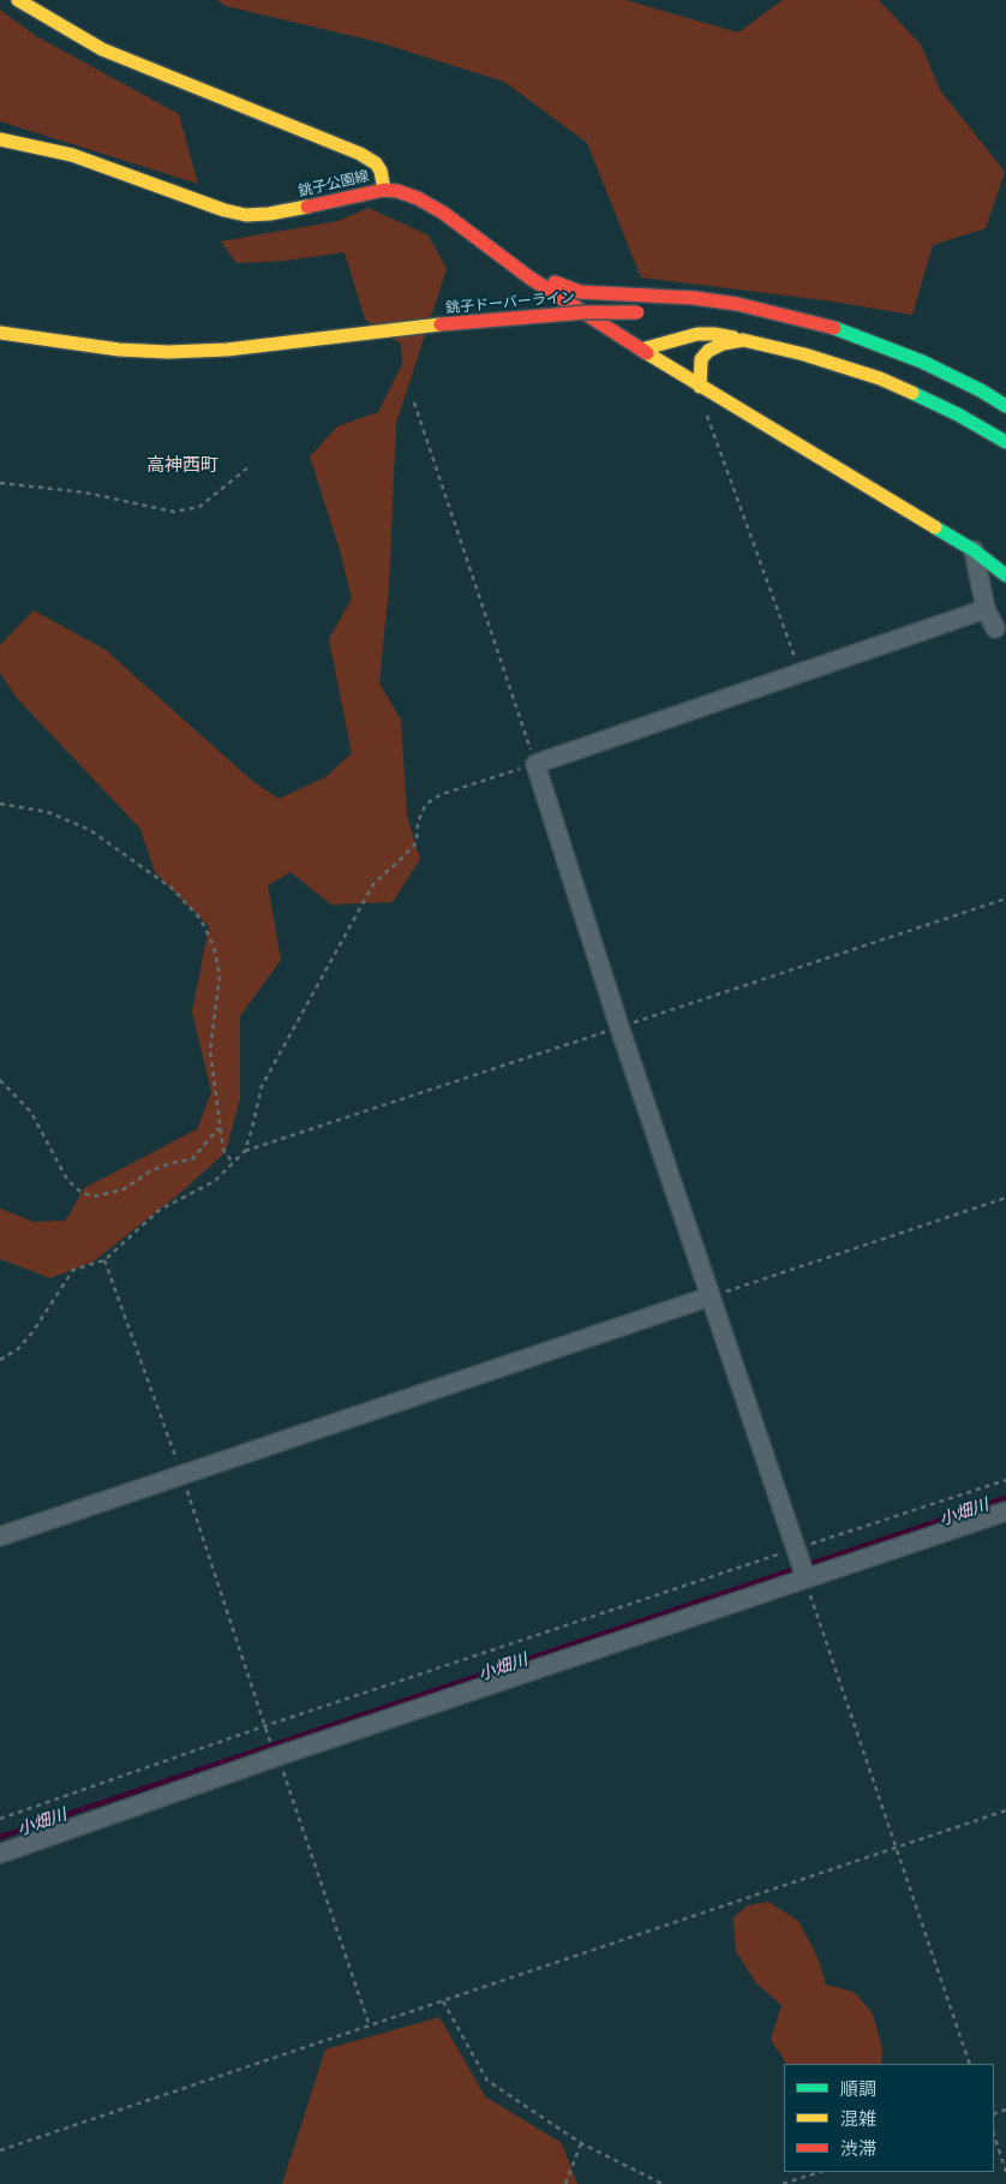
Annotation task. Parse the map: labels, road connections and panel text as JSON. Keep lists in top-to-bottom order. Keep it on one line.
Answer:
{"streets":{"main road":["銚子公園線","銚子ドーバーライン"]},"districts":["高神西町"],"water":["小畑川"],"legend":["順調","混雑","渋滞"]}
